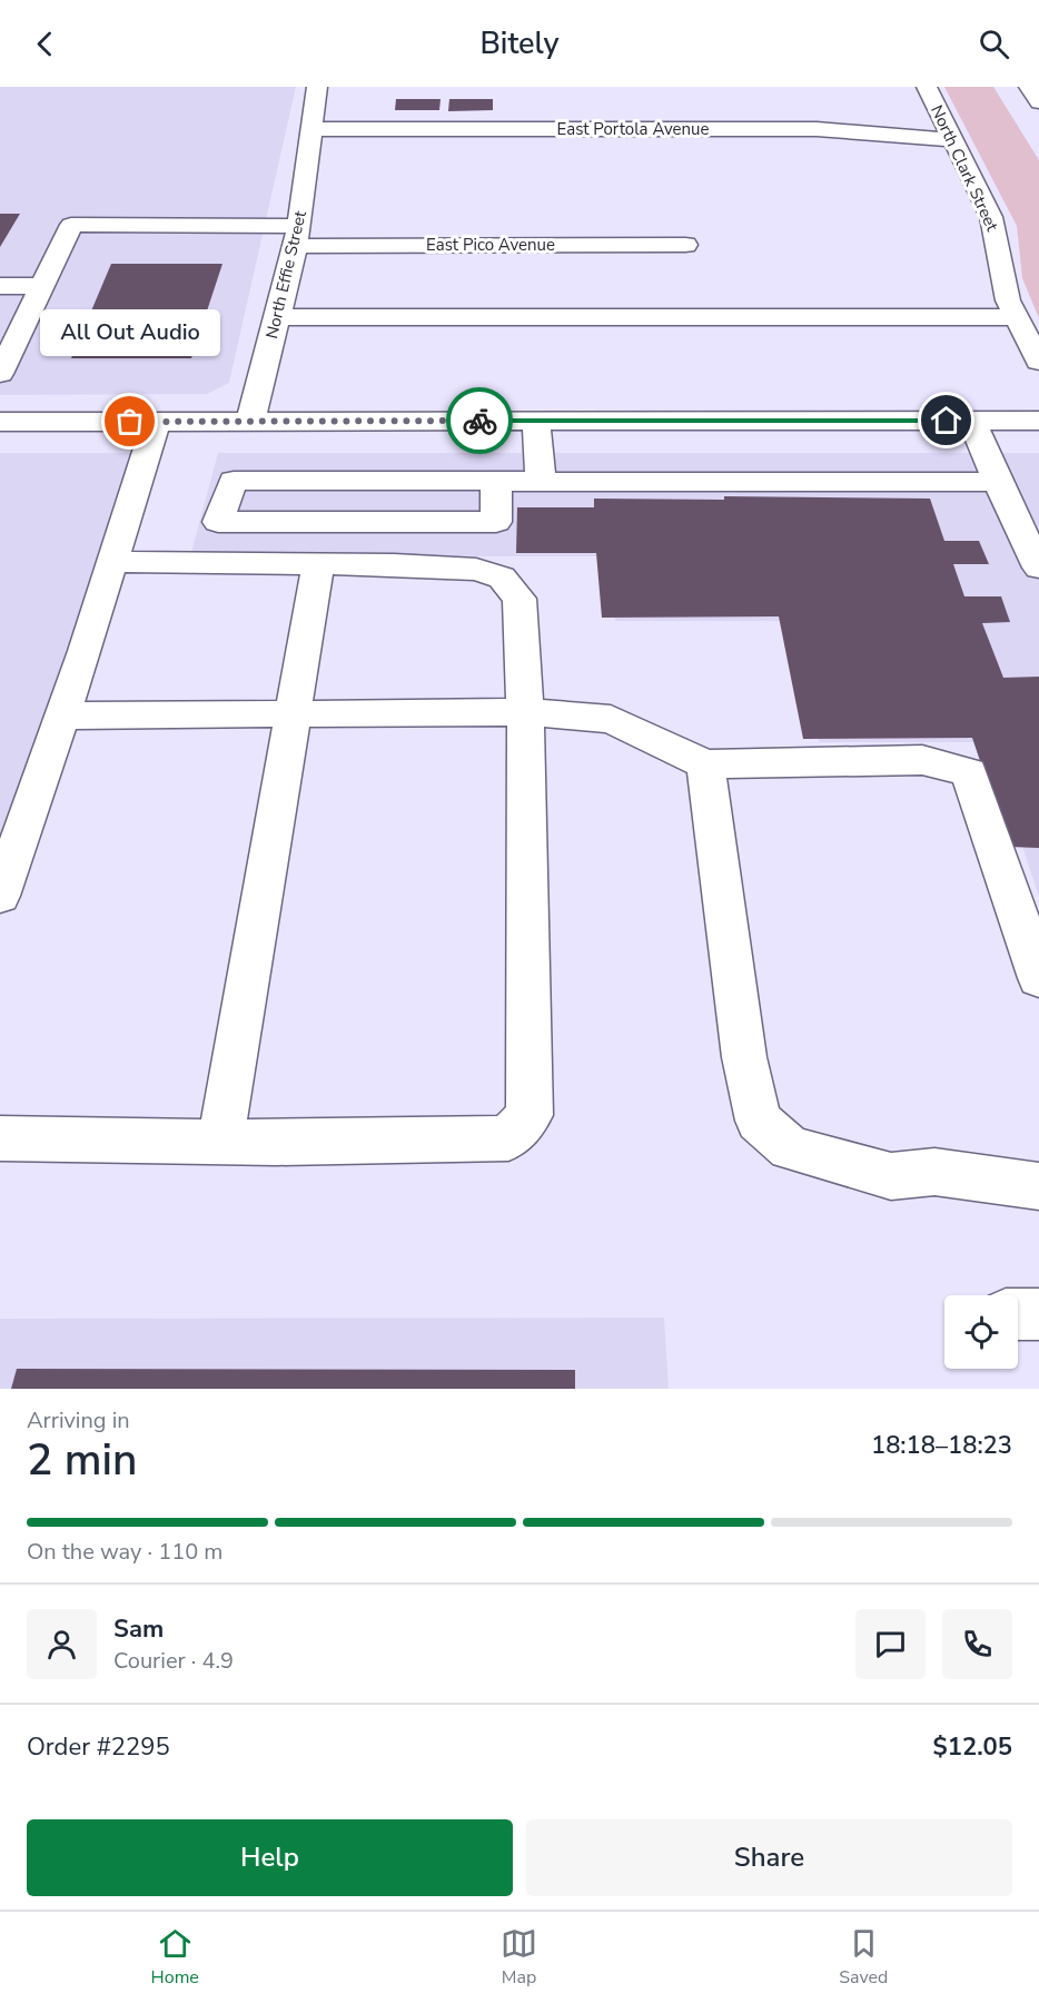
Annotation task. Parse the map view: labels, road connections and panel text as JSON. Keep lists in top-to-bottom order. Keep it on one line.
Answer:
{"streets":{"main road":["East Portola Avenue","North Clark Street","East Pico Avenue","North Effie Street"]},"crossings":[["East Portola Avenue","North Clark Street"],["East Portola Avenue","North Effie Street"],["East Pico Avenue","North Effie Street"]],"places":["All Out Audio"],"page":{"header":"Bitely","bubble":"All Out Audio","heading":["2 min","Arriving in","18:18–18:23"],"panel":["Sam","Courier · 4.9","Order #2295","$12.05"],"bar":"On the way · 110 m","buttons":["Help","Share"],"tabs":["Home","Map","Saved"]}}
